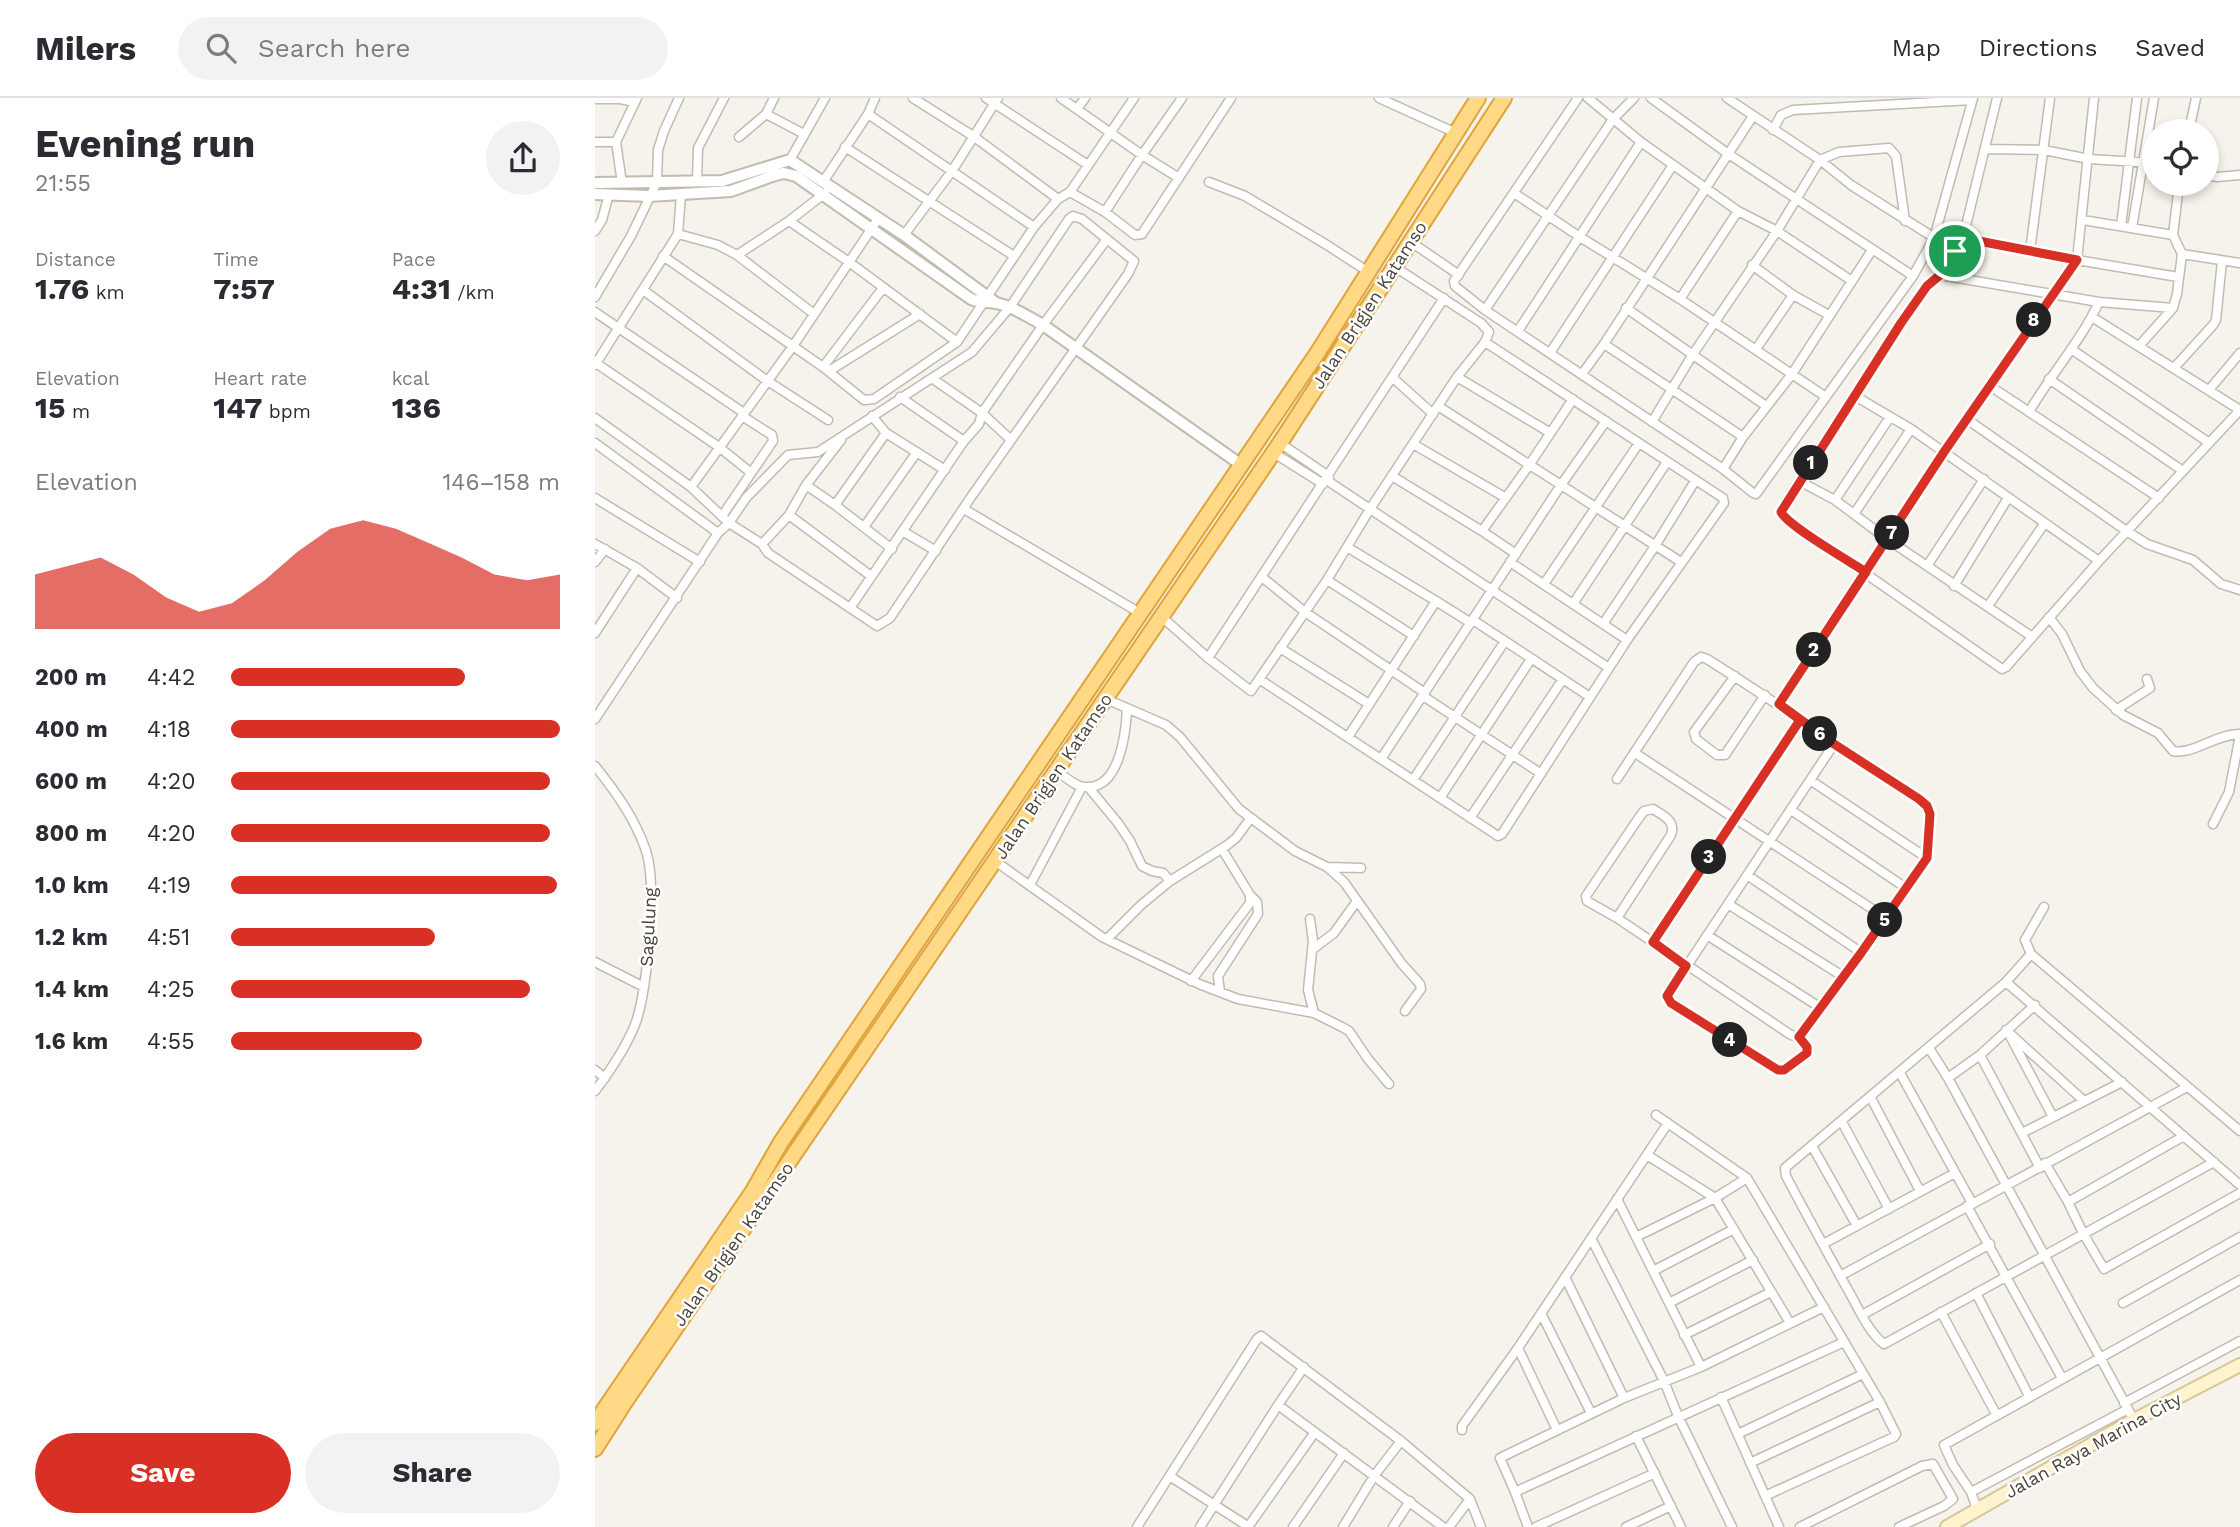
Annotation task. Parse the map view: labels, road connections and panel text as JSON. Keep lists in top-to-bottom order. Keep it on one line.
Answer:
{"streets":{"highway":["Jalan Brigjen Katamso"],"main road":["Jalan Raya Marina City"],"street":["Sagulung"]},"page":{"header":"Milers","search":"Search here","nav":["Map","Directions","Saved"],"heading":["Evening run","21:55"],"stats":[["Distance","1.76 km"],["Time","7:57"],["Pace","4:31 /km"],["Elevation","15 m"],["Heart rate","147 bpm"],["kcal","136"]],"pins":["8","1","7","2","6","3","5","4"],"chart":["Elevation","146–158 m"],"list":[{"name":"200 m","note":"4:42"},{"name":"400 m","note":"4:18"},{"name":"600 m","note":"4:20"},{"name":"800 m","note":"4:20"},{"name":"1.0 km","note":"4:19"},{"name":"1.2 km","note":"4:51"},{"name":"1.4 km","note":"4:25"},{"name":"1.6 km","note":"4:55"}],"buttons":["Save","Share"]}}
